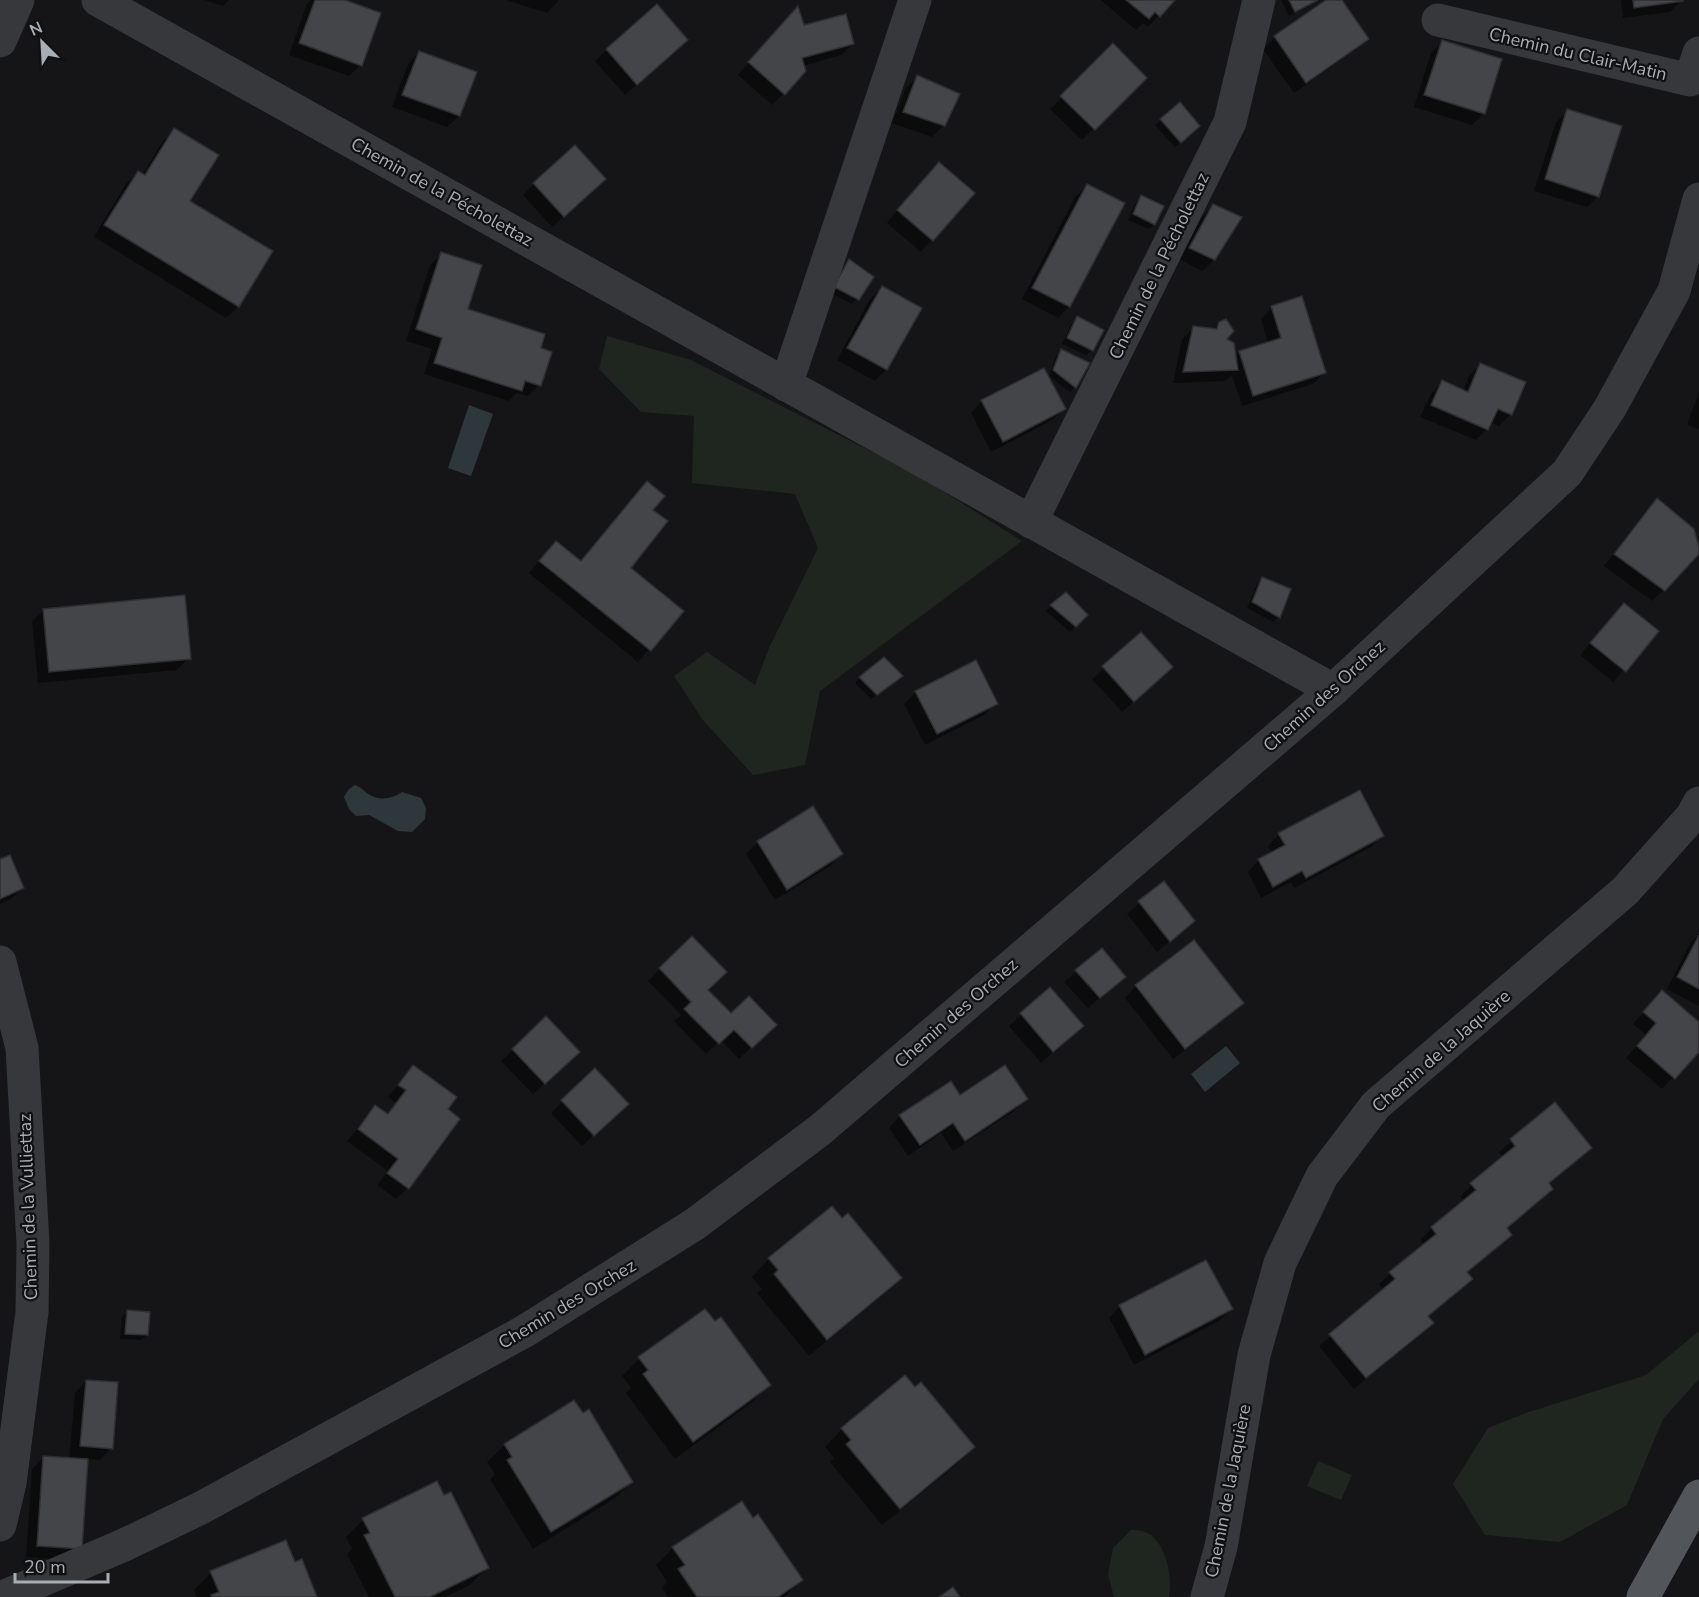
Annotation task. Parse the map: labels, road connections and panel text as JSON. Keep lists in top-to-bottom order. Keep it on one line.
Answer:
{"streets":{"street":["Chemin du Clair-Matin","Chemin de la Pécholettaz","Chemin des Orchez","Chemin de la Jaquière","Chemin de la Vulliettaz"]},"crossings":[["Chemin de la Pécholettaz","Chemin des Orchez"]],"scale_bar":"20 m","north":"top left"}
